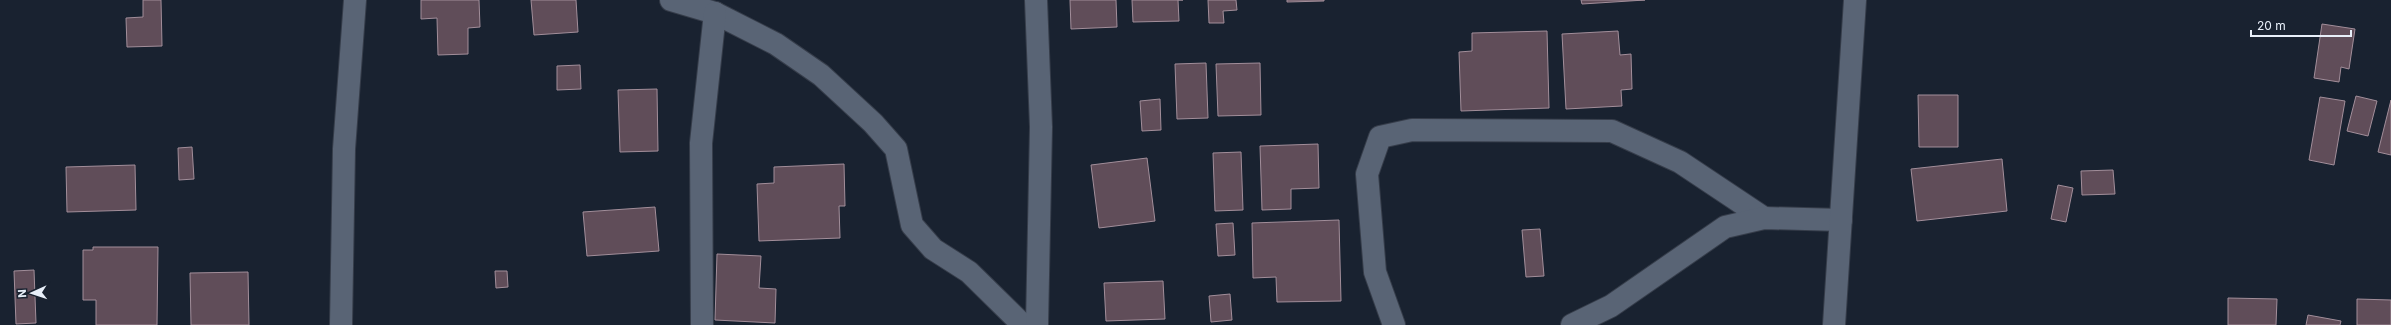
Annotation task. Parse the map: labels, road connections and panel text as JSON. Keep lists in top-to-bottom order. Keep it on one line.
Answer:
{"scale_bar":"20 m","north":"left"}
